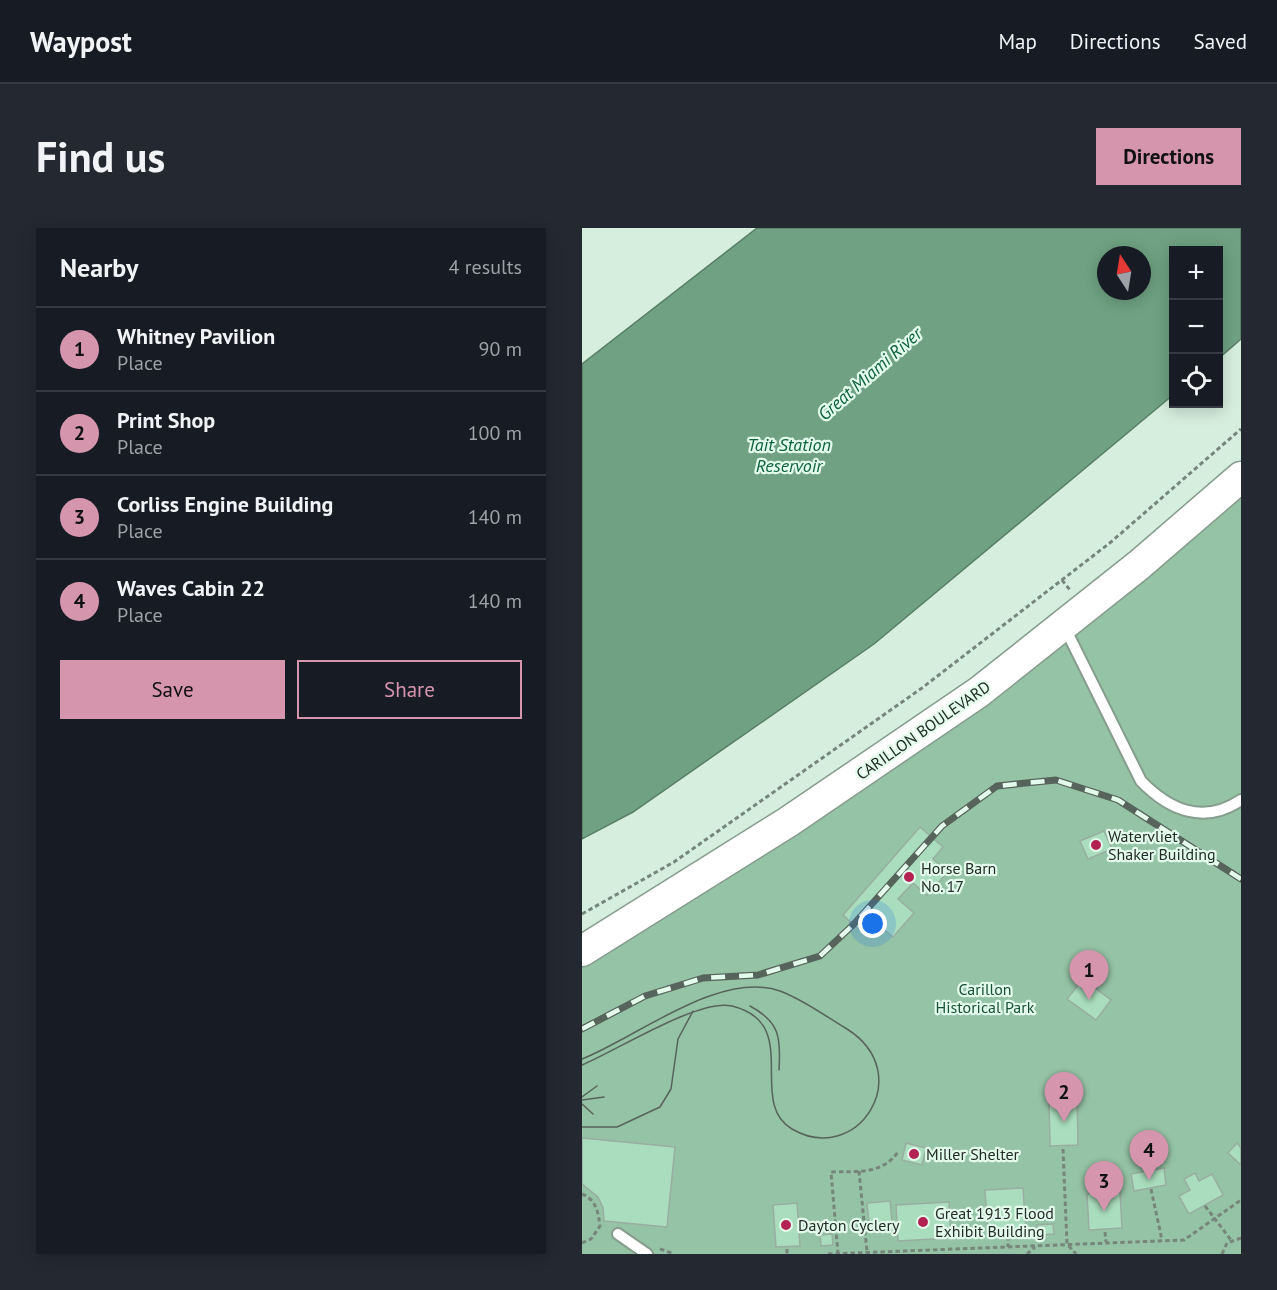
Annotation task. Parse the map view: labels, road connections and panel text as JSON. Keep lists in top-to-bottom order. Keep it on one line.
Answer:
{"streets":{"street":["CARILLON BOULEVARD"]},"water":["Great Miami River","Tait Station Reservoir"],"parks":["Carillon Historical Park"],"places":["Watervliet Shaker Building","Horse Barn No. 17","Miller Shelter","Great 1913 Flood Exhibit Building","Dayton Cyclery"],"north":"top","page":{"header":"Waypost","nav":["Map","Directions","Saved"],"buttons":["Directions",["Save","Share"]],"title":"Find us","heading":["Nearby","4 results"],"map_buttons":["+","−"],"list":[{"mark":"1","name":"Whitney Pavilion","note":"Place","value":"90 m"},{"mark":"2","name":"Print Shop","note":"Place","value":"100 m"},{"mark":"3","name":"Corliss Engine Building","note":"Place","value":"140 m"},{"mark":"4","name":"Waves Cabin 22","note":"Place","value":"140 m"}],"pins":["1","2","4","3"]}}
